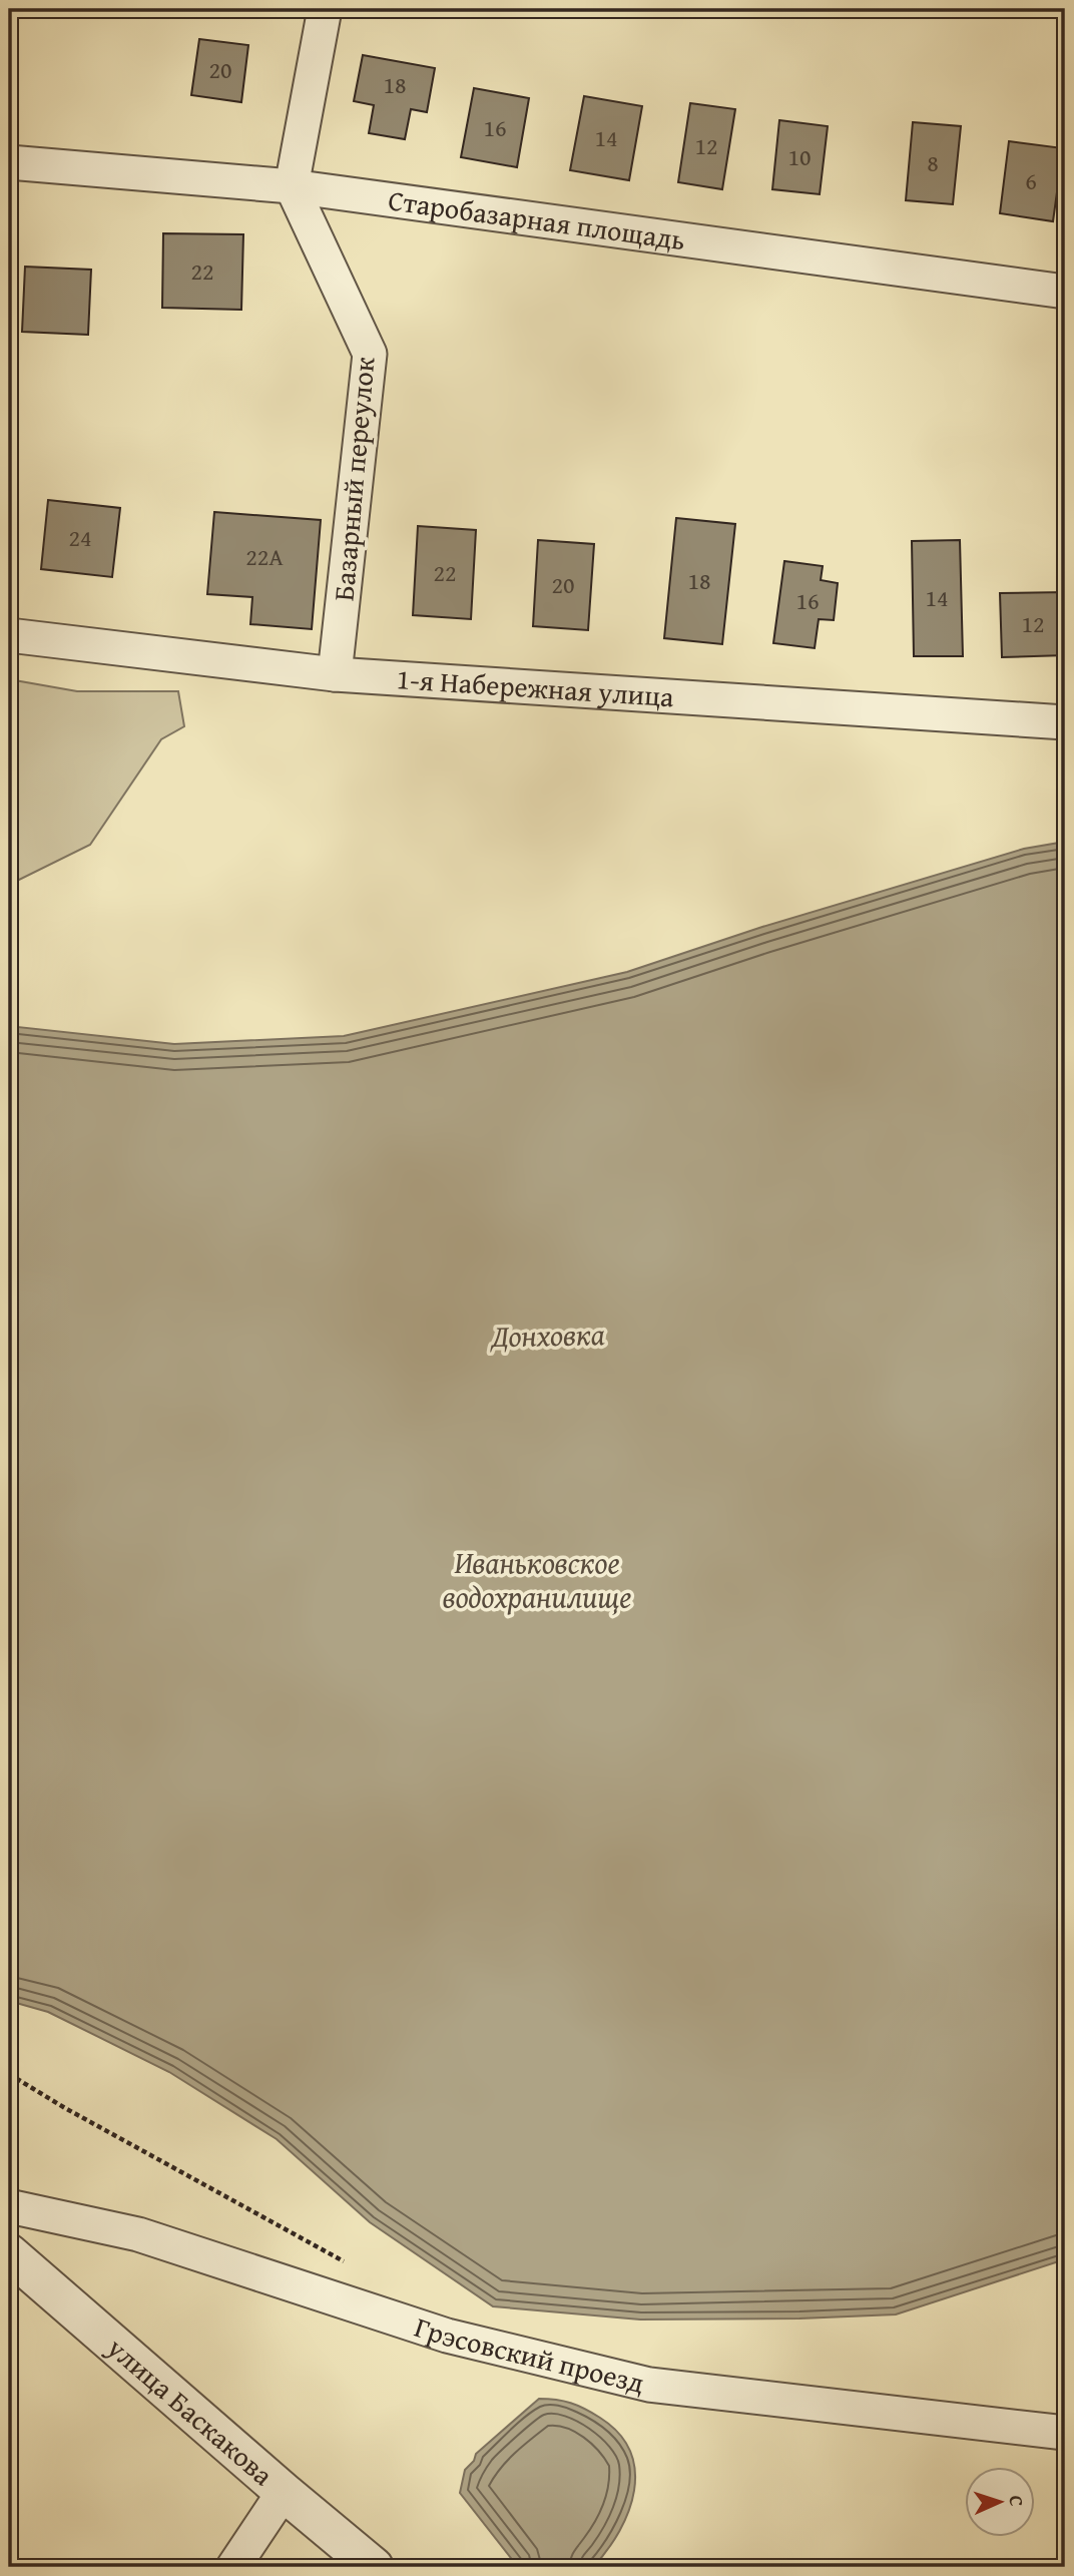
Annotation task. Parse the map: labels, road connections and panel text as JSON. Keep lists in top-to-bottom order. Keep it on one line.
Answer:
{"streets":{"street":["Старобазарная площадь","Базарный переулок","1-я Набережная улица","Грэсовский проезд","улица Баскакова"]},"crossings":[["Старобазарная площадь","Базарный переулок"],["Базарный переулок","1-я Набережная улица"]],"water":["Донховка","Иваньковское водохранилище"],"house_numbers":["20","18","16","14","12","10","8","6","22","24","22А","22","18","20","14","16","12"],"north":"right"}
